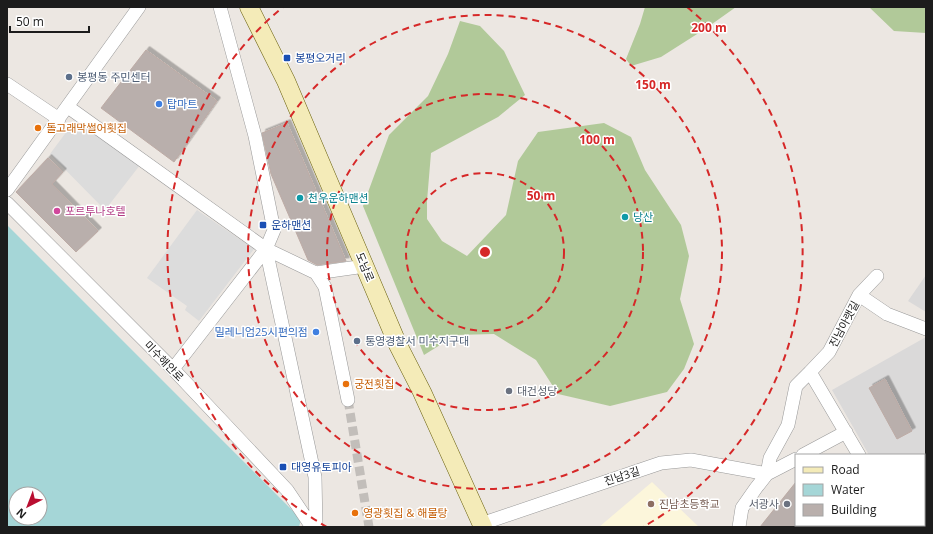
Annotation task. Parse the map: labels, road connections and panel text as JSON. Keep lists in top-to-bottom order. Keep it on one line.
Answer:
{"streets":{"main road":["도남로"],"street":["진남아랫길","미수해안로","진남3길"]},"crossings":[["도남로","진남3길"],["진남아랫길","진남3길"]],"places":{"transit":["봉평오거리","운하맨션","대영유토피아"],"other":["봉평동 주민센터","탑마트","돌고래막썰어횟집","천우운하맨션","포르투나호텔","당산","밀레니엄25시편의점","통영경찰서 미수지구대","궁전횟집","대건성당","진남초등학교","서광사","영광횟집 & 해물탕"]},"legend":["Road","Water","Building"],"scale_bar":"50 m","north":"bottom left","rings":["200 m","150 m","100 m","50 m"]}
